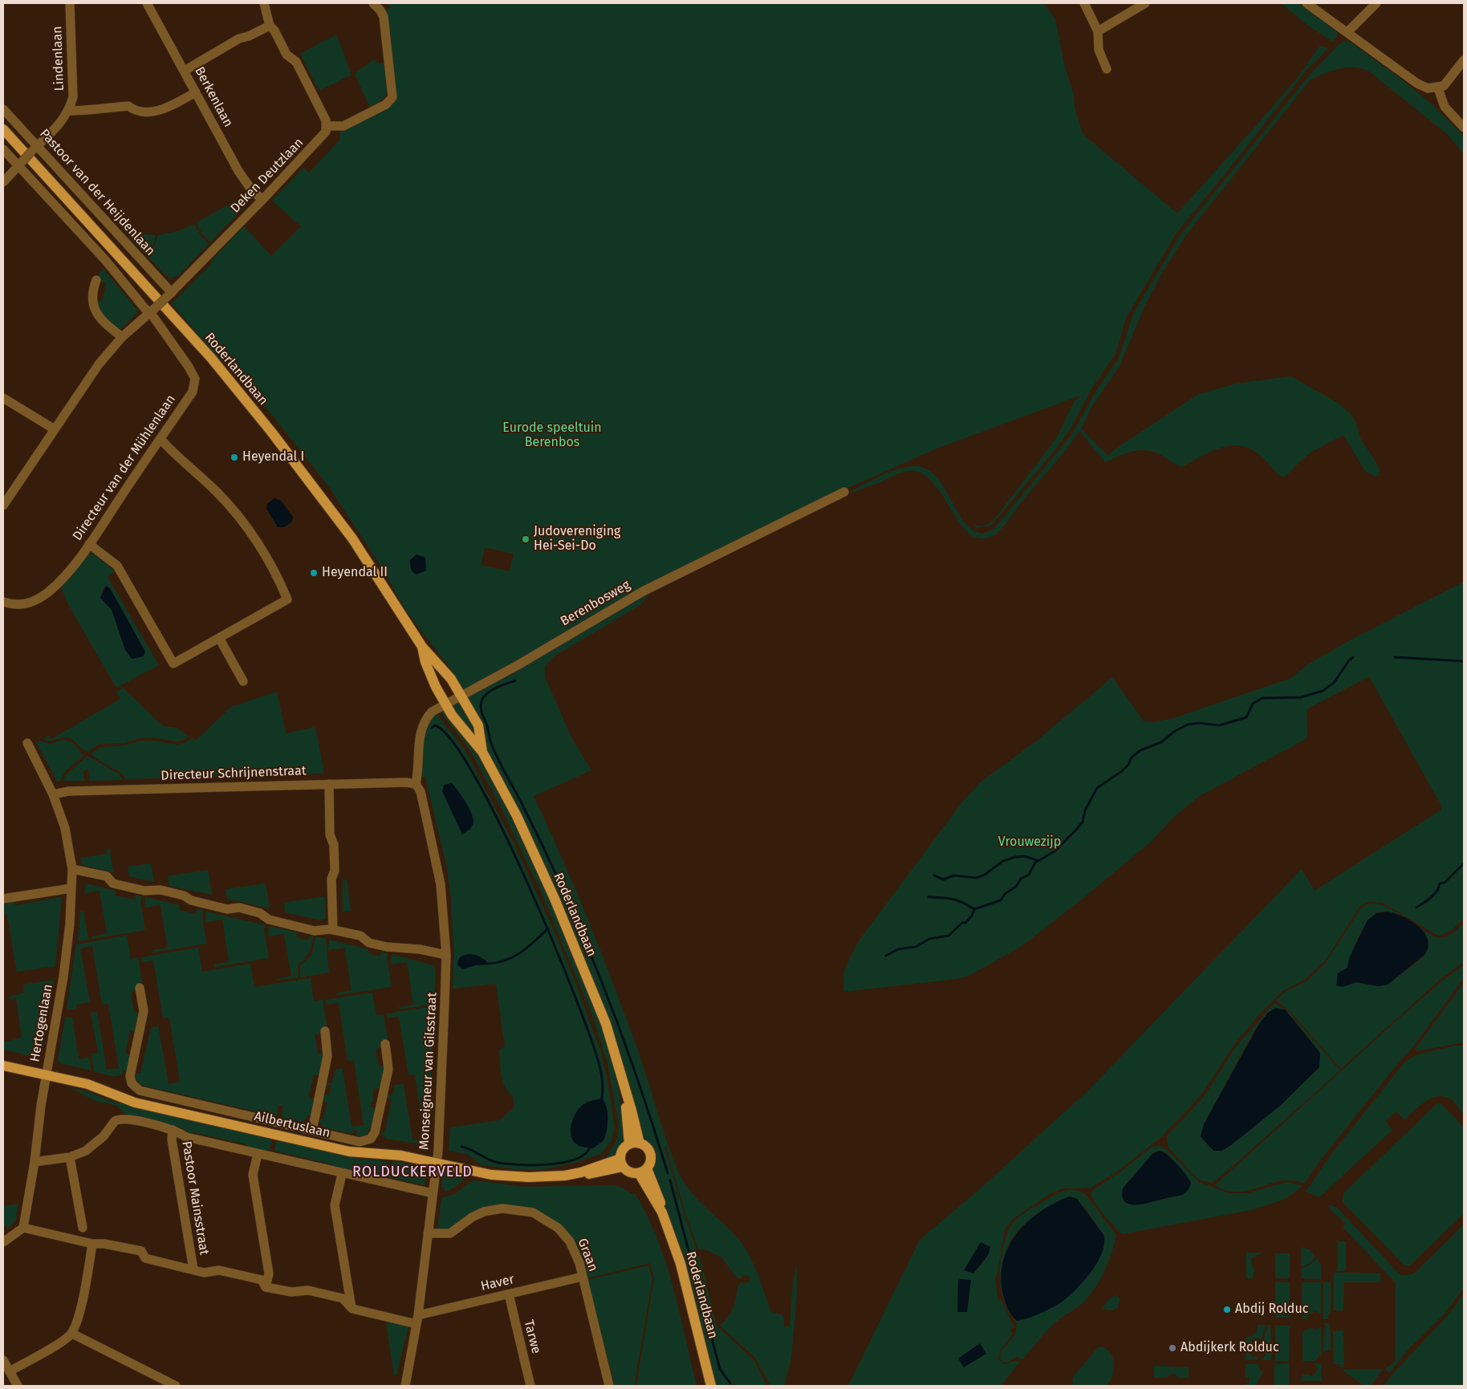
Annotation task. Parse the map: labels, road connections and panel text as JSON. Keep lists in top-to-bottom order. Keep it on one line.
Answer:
{"streets":{"main road":["Roderlandbaan","Ailbertuslaan"],"street":["Lindenlaan","Berkenlaan","Deken Deutzlaan","Pastoor van der Heijdenlaan","Directeur van der Mühlenlaan","Berenbosweg","Directeur Schrijnenstraat","Hertogenlaan","Monseigneur van Gilsstraat","Pastoor Mainsstraat","Graan","Haver","Tarwe"]},"crossings":[["Lindenlaan","Pastoor van der Heijdenlaan"],["Berkenlaan","Deken Deutzlaan"],["Deken Deutzlaan","Pastoor van der Heijdenlaan"],["Deken Deutzlaan","Directeur van der Mühlenlaan"],["Roderlandbaan","Berenbosweg"],["Roderlandbaan","Ailbertuslaan"],["Berenbosweg","Directeur Schrijnenstraat"],["Berenbosweg","Monseigneur van Gilsstraat"],["Directeur Schrijnenstraat","Hertogenlaan"],["Directeur Schrijnenstraat","Monseigneur van Gilsstraat"],["Hertogenlaan","Ailbertuslaan"],["Monseigneur van Gilsstraat","Ailbertuslaan"],["Monseigneur van Gilsstraat","Graan"],["Monseigneur van Gilsstraat","Haver"],["Graan","Haver"],["Haver","Tarwe"]],"districts":["ROLDUCKERVELD"],"parks":["Eurode speeltuin Berenbos","Vrouwezijp"],"places":["Heyendal I","Judovereniging Hei-Sei-Do","Heyendal II","Abdij Rolduc","Abdijkerk Rolduc"]}
